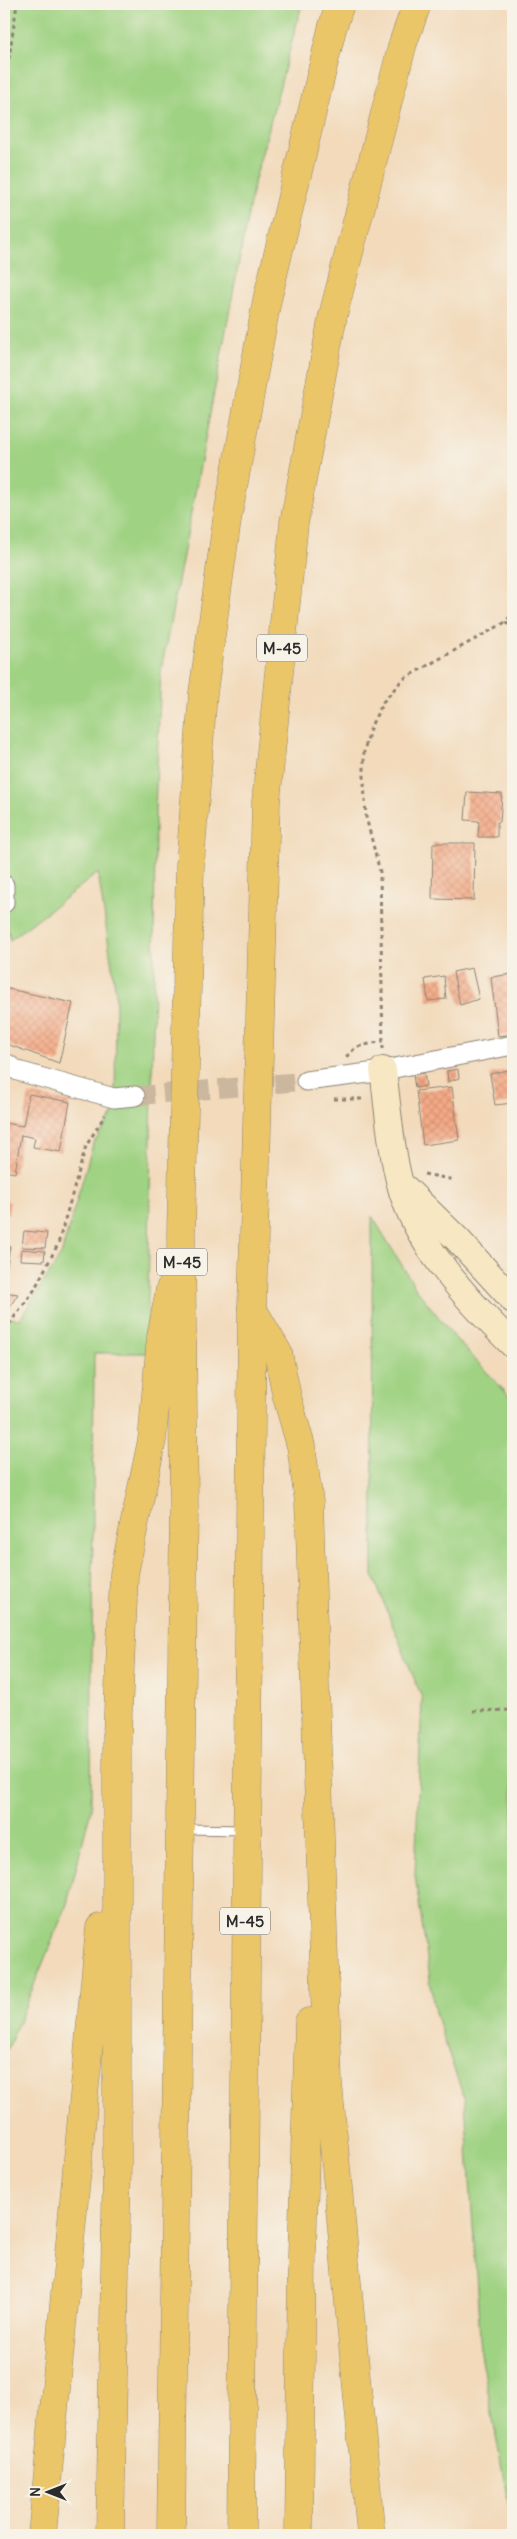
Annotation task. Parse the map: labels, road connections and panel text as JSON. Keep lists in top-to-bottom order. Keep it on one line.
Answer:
{"streets":{"highway":["M-45"]},"north":"left"}
